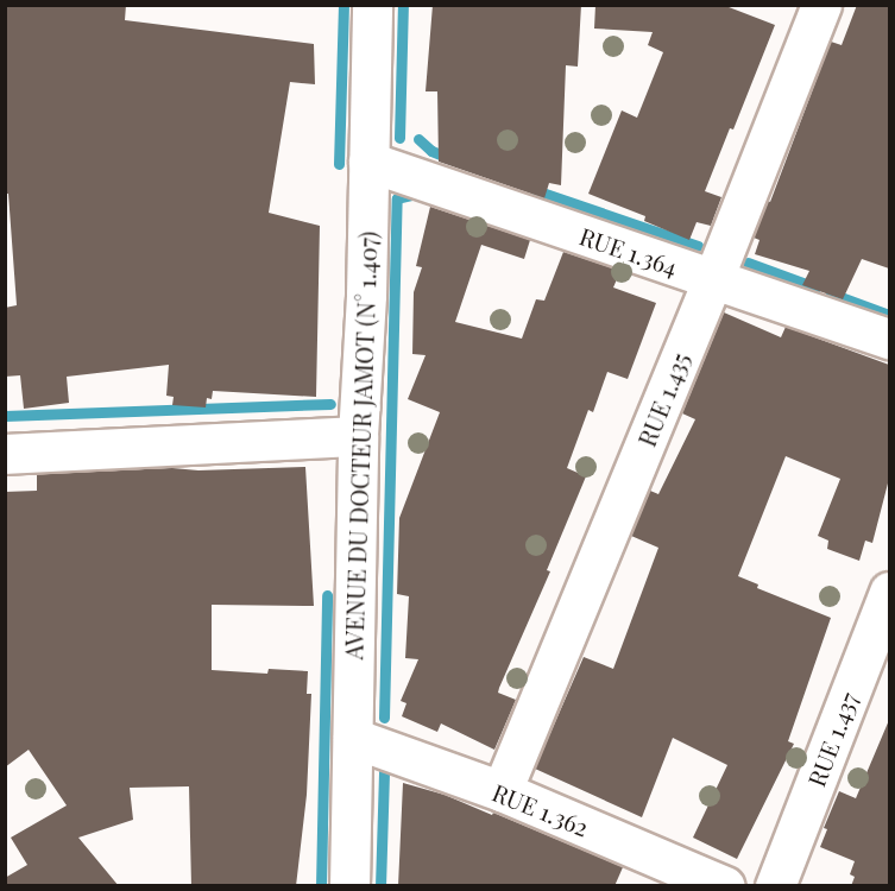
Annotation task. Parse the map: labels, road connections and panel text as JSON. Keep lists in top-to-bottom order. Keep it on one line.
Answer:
{"streets":{"street":["RUE 1.364","RUE 1.435","AVENUE DU DOCTEUR JAMOT (N° 1.407)","RUE 1.437","RUE 1.362"]},"crossings":[["RUE 1.364","RUE 1.435"],["RUE 1.364","AVENUE DU DOCTEUR JAMOT (N° 1.407)"],["RUE 1.435","RUE 1.362"],["AVENUE DU DOCTEUR JAMOT (N° 1.407)","RUE 1.362"]]}
